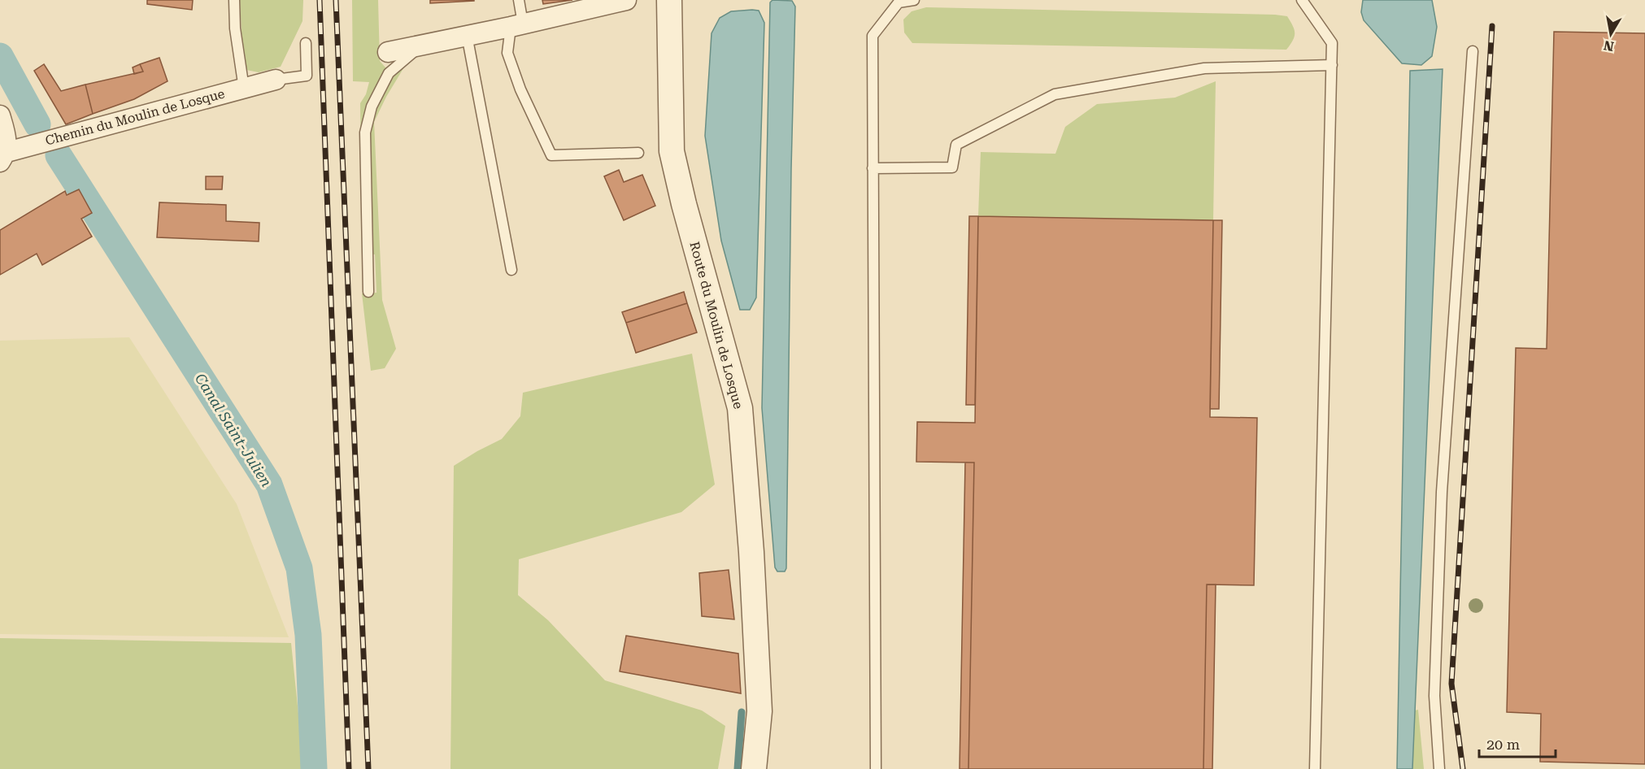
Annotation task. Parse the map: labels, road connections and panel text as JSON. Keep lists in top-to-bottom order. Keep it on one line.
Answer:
{"streets":{"street":["Chemin du Moulin de Losque","Route du Moulin de Losque"]},"water":["Canal Saint-Julien"],"scale_bar":"20 m","north":"bottom"}
